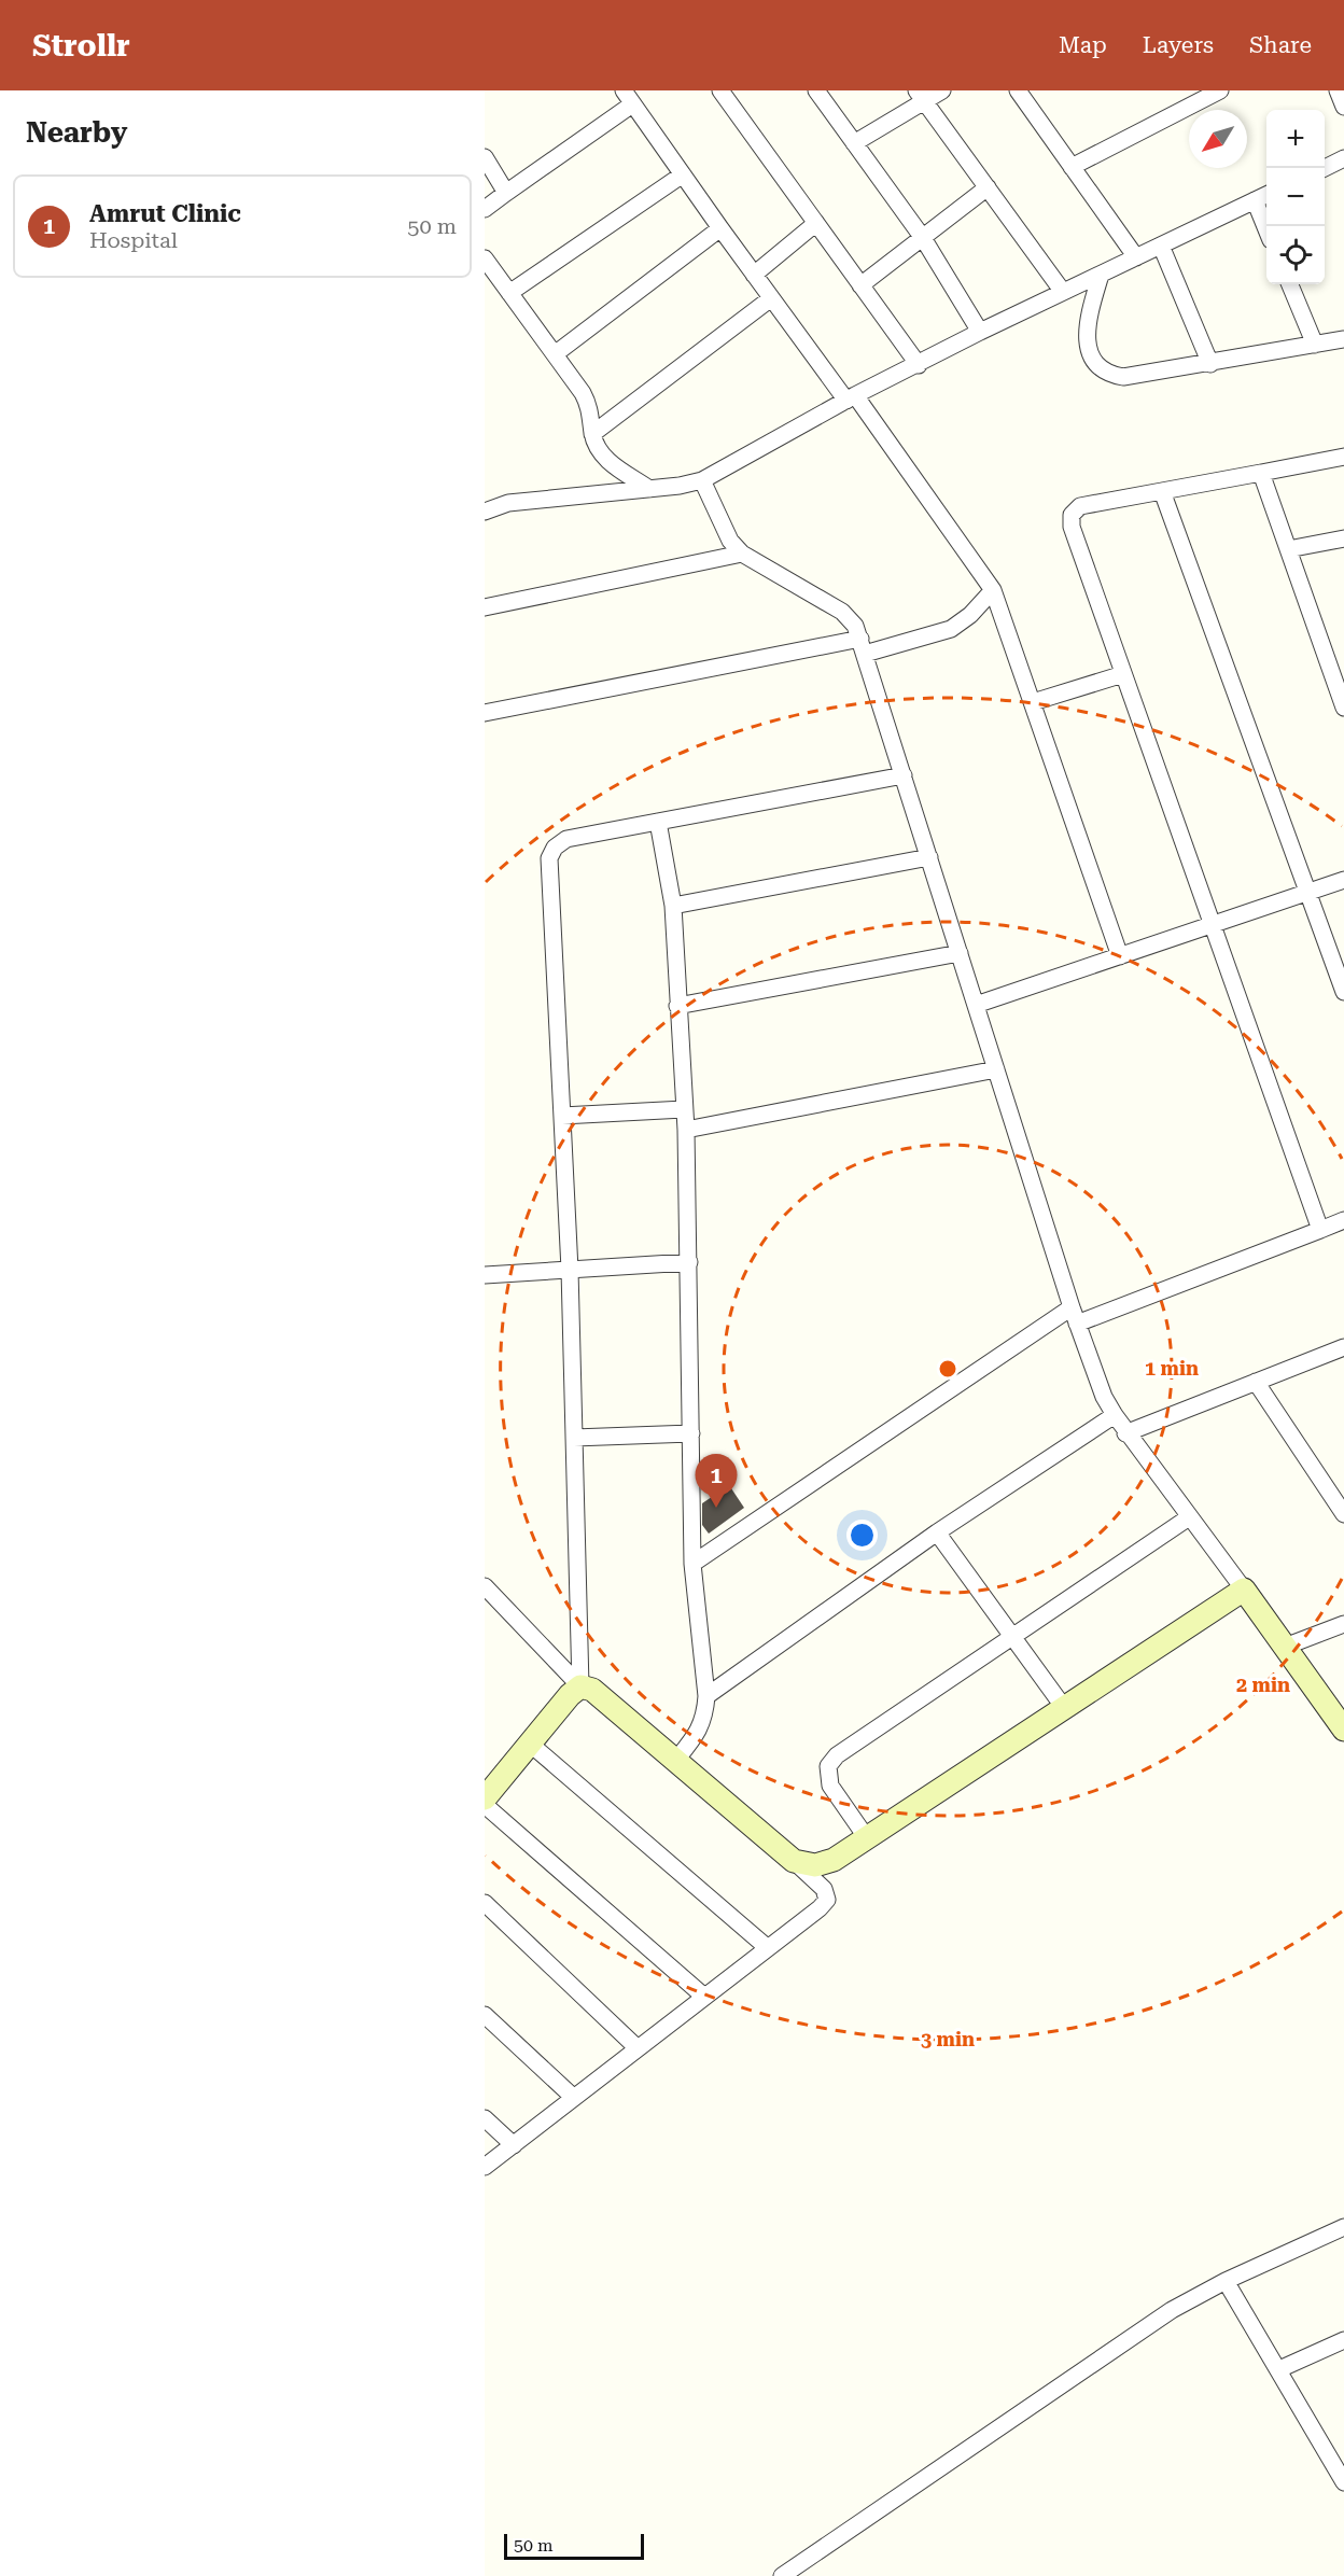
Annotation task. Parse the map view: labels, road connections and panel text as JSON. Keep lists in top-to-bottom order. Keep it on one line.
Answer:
{"scale_bar":"50 m","north":"bottom left","page":{"header":"Strollr","nav":["Map","Layers","Share"],"heading":"Nearby","map_buttons":["+","−"],"list":[{"mark":"1","name":"Amrut Clinic","note":"Hospital","value":"50 m"}],"pins":"1","scale":"50 m"},"rings":["1 min","2 min","3 min"]}
